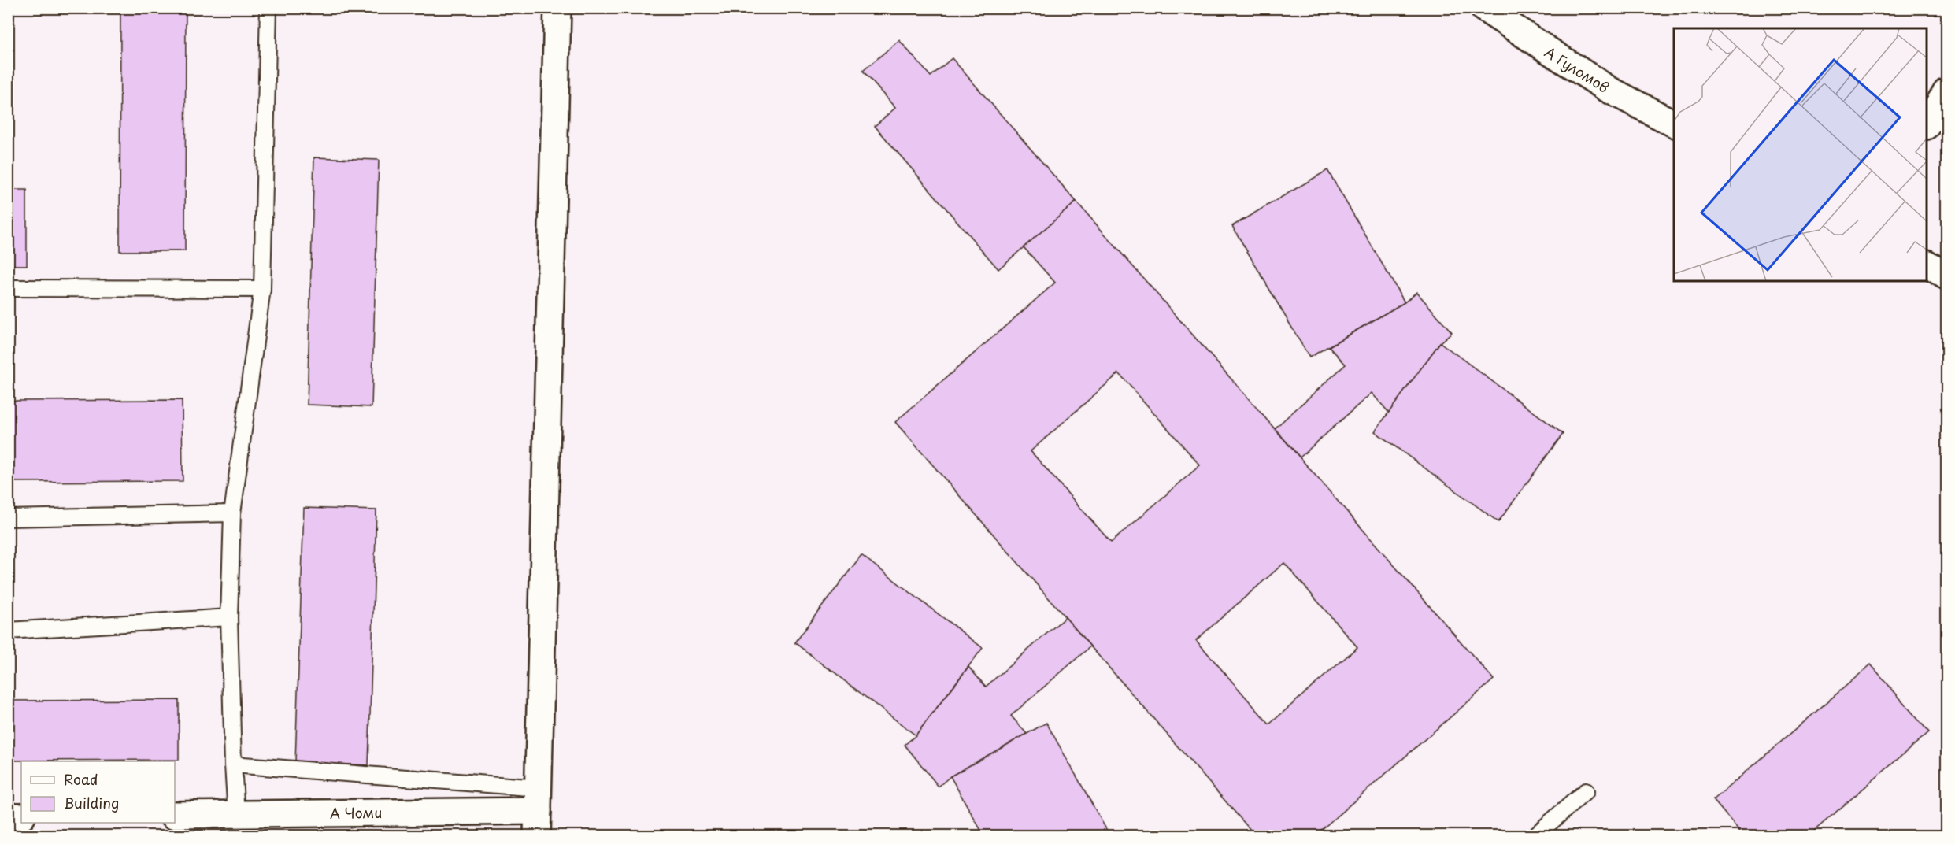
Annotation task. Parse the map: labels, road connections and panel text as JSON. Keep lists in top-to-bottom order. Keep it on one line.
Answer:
{"streets":{"street":["А Гуломов","А Чоми"]},"legend":["Road","Building"]}
